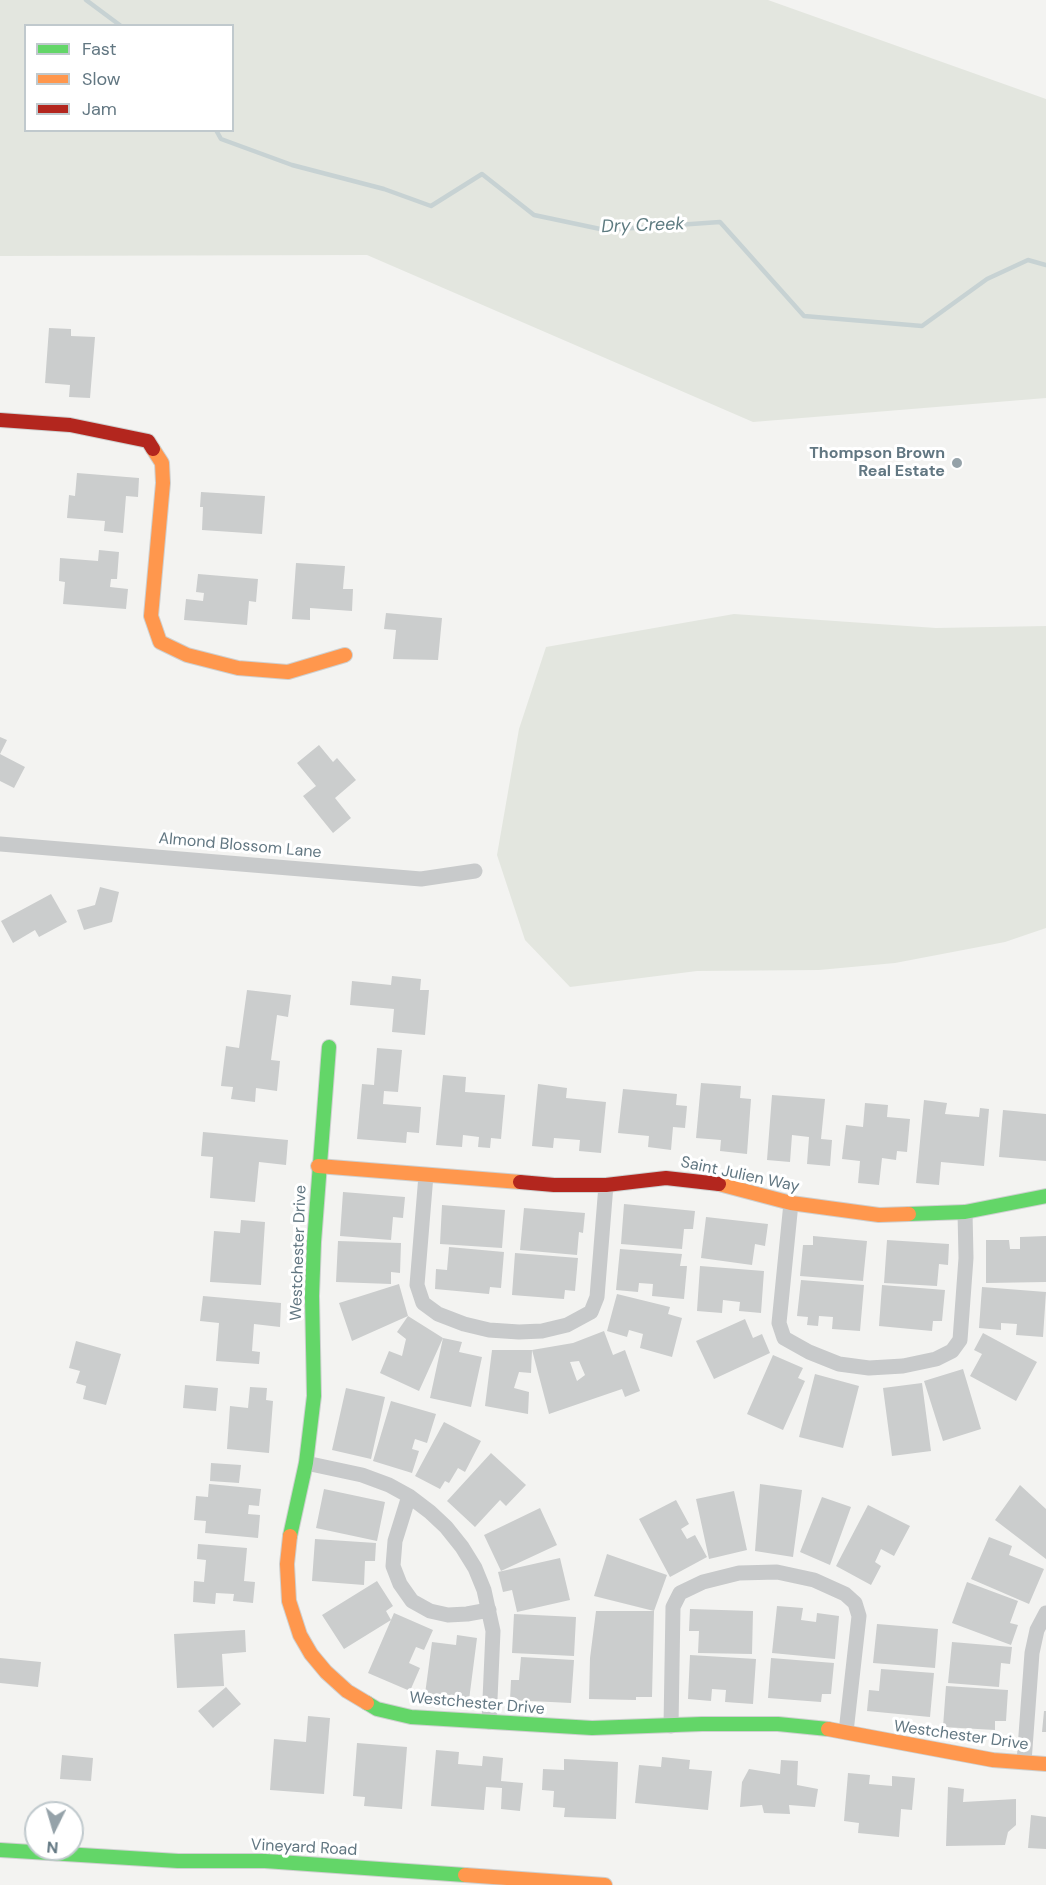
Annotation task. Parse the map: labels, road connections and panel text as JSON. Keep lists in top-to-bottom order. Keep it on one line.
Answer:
{"streets":{"street":["Almond Blossom Lane","Saint Julien Way","Westchester Drive","Vineyard Road"]},"crossings":[["Saint Julien Way","Westchester Drive"]],"water":["Dry Creek"],"places":["Thompson Brown Real Estate"],"legend":["Fast","Slow","Jam"],"north":"bottom"}
